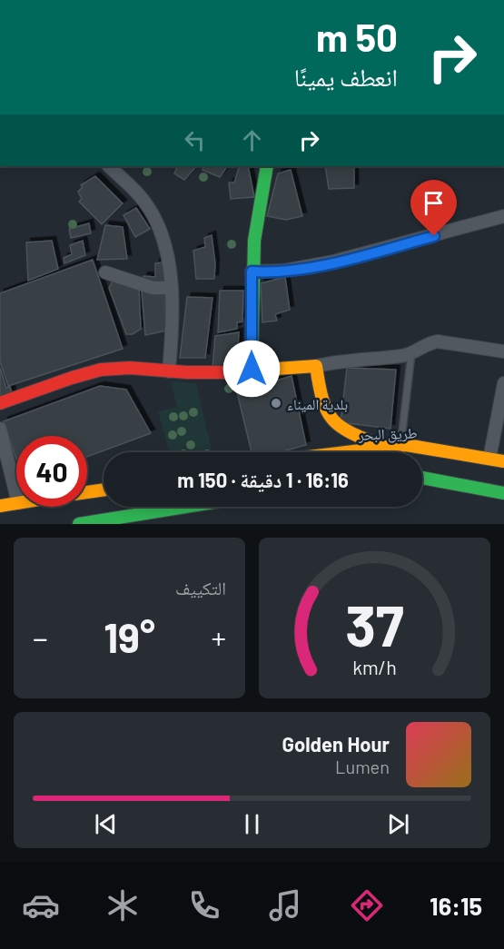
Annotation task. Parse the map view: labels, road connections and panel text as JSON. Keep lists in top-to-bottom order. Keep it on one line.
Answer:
{"streets":{"main road":["طريق البحر"]},"places":["بلدية الميناء"],"page":{"turn":["50 m","انعطف يمينًا"],"limit":"40","trip":"16:16 · 1 دقيقة · 150 m","tile":"التكييف","heat":["−","19°","+"],"song":["Golden Hour","Lumen"],"tabs":"16:15","gauge":["37","km/h"]}}
